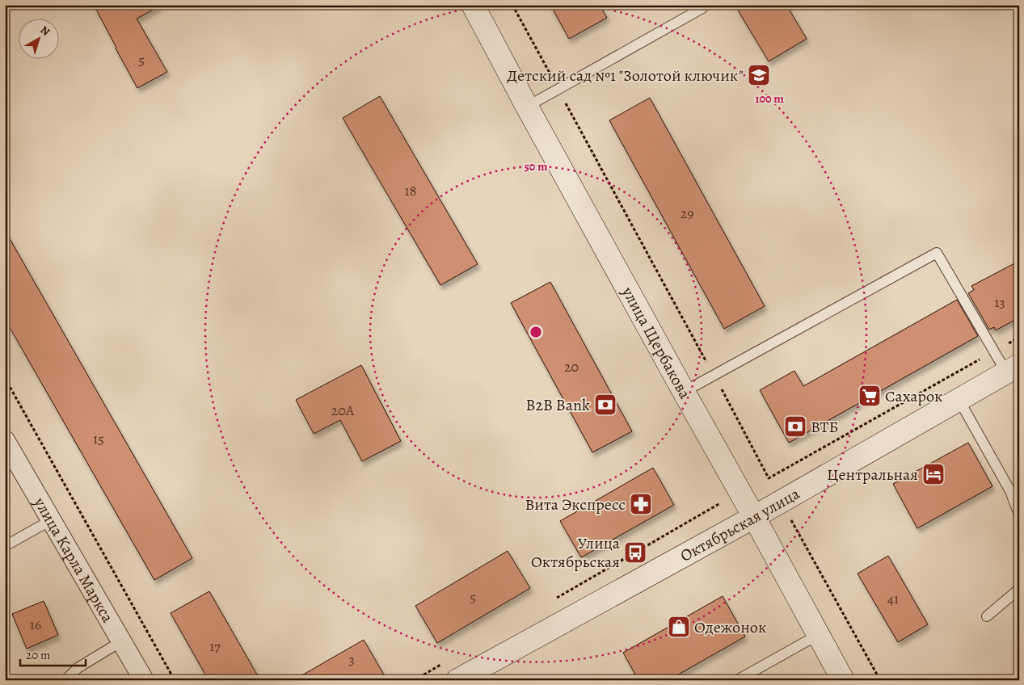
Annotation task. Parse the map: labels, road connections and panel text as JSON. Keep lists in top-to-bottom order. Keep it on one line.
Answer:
{"streets":{"main road":["улица Щербакова","Октябрьская улица"],"street":["улица Карла Маркса"]},"crossings":[["улица Щербакова","Октябрьская улица"]],"places":{"school or university":["Детский сад №1 \"Золотой ключик\""],"supermarket":["Сахарок"],"bank":["B2B Bank","ВТБ"],"hotel":["Центральная"],"pharmacy":["Вита Экспресс"],"bus stop":["Улица Октябрьская"],"shop":["Одежонок"]},"house_numbers":["5","18","29","13","20","20А","15","5","41","16","17","3"],"scale_bar":"20 m","north":"top right","rings":["100 m","50 m"]}
